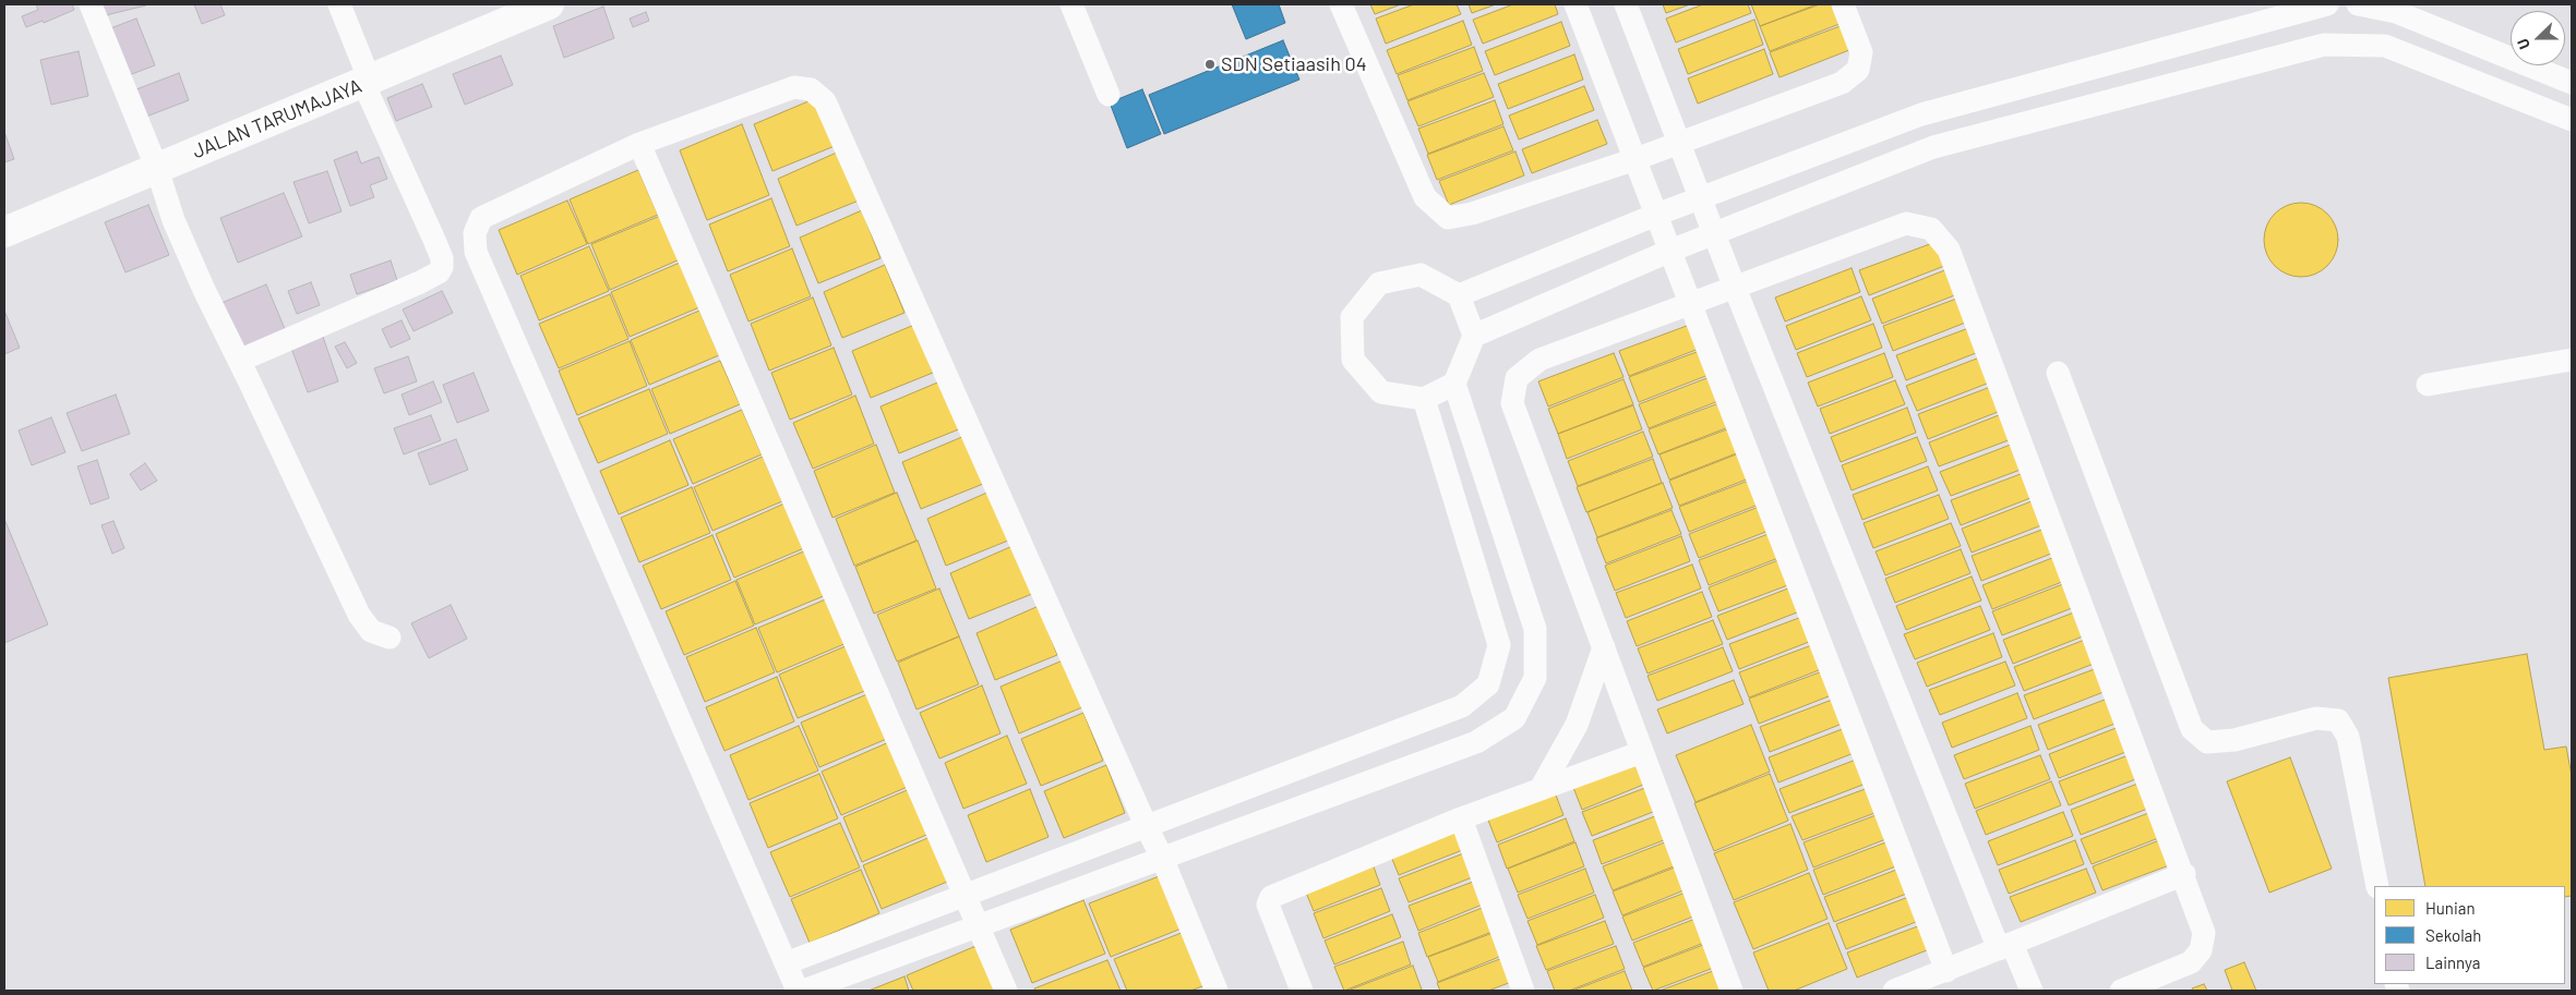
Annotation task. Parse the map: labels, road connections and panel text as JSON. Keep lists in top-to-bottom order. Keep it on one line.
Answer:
{"streets":{"street":["JALAN TARUMAJAYA"]},"places":["SDN Setiaasih 04"],"legend":["Hunian","Sekolah","Lainnya"],"north":"left"}
